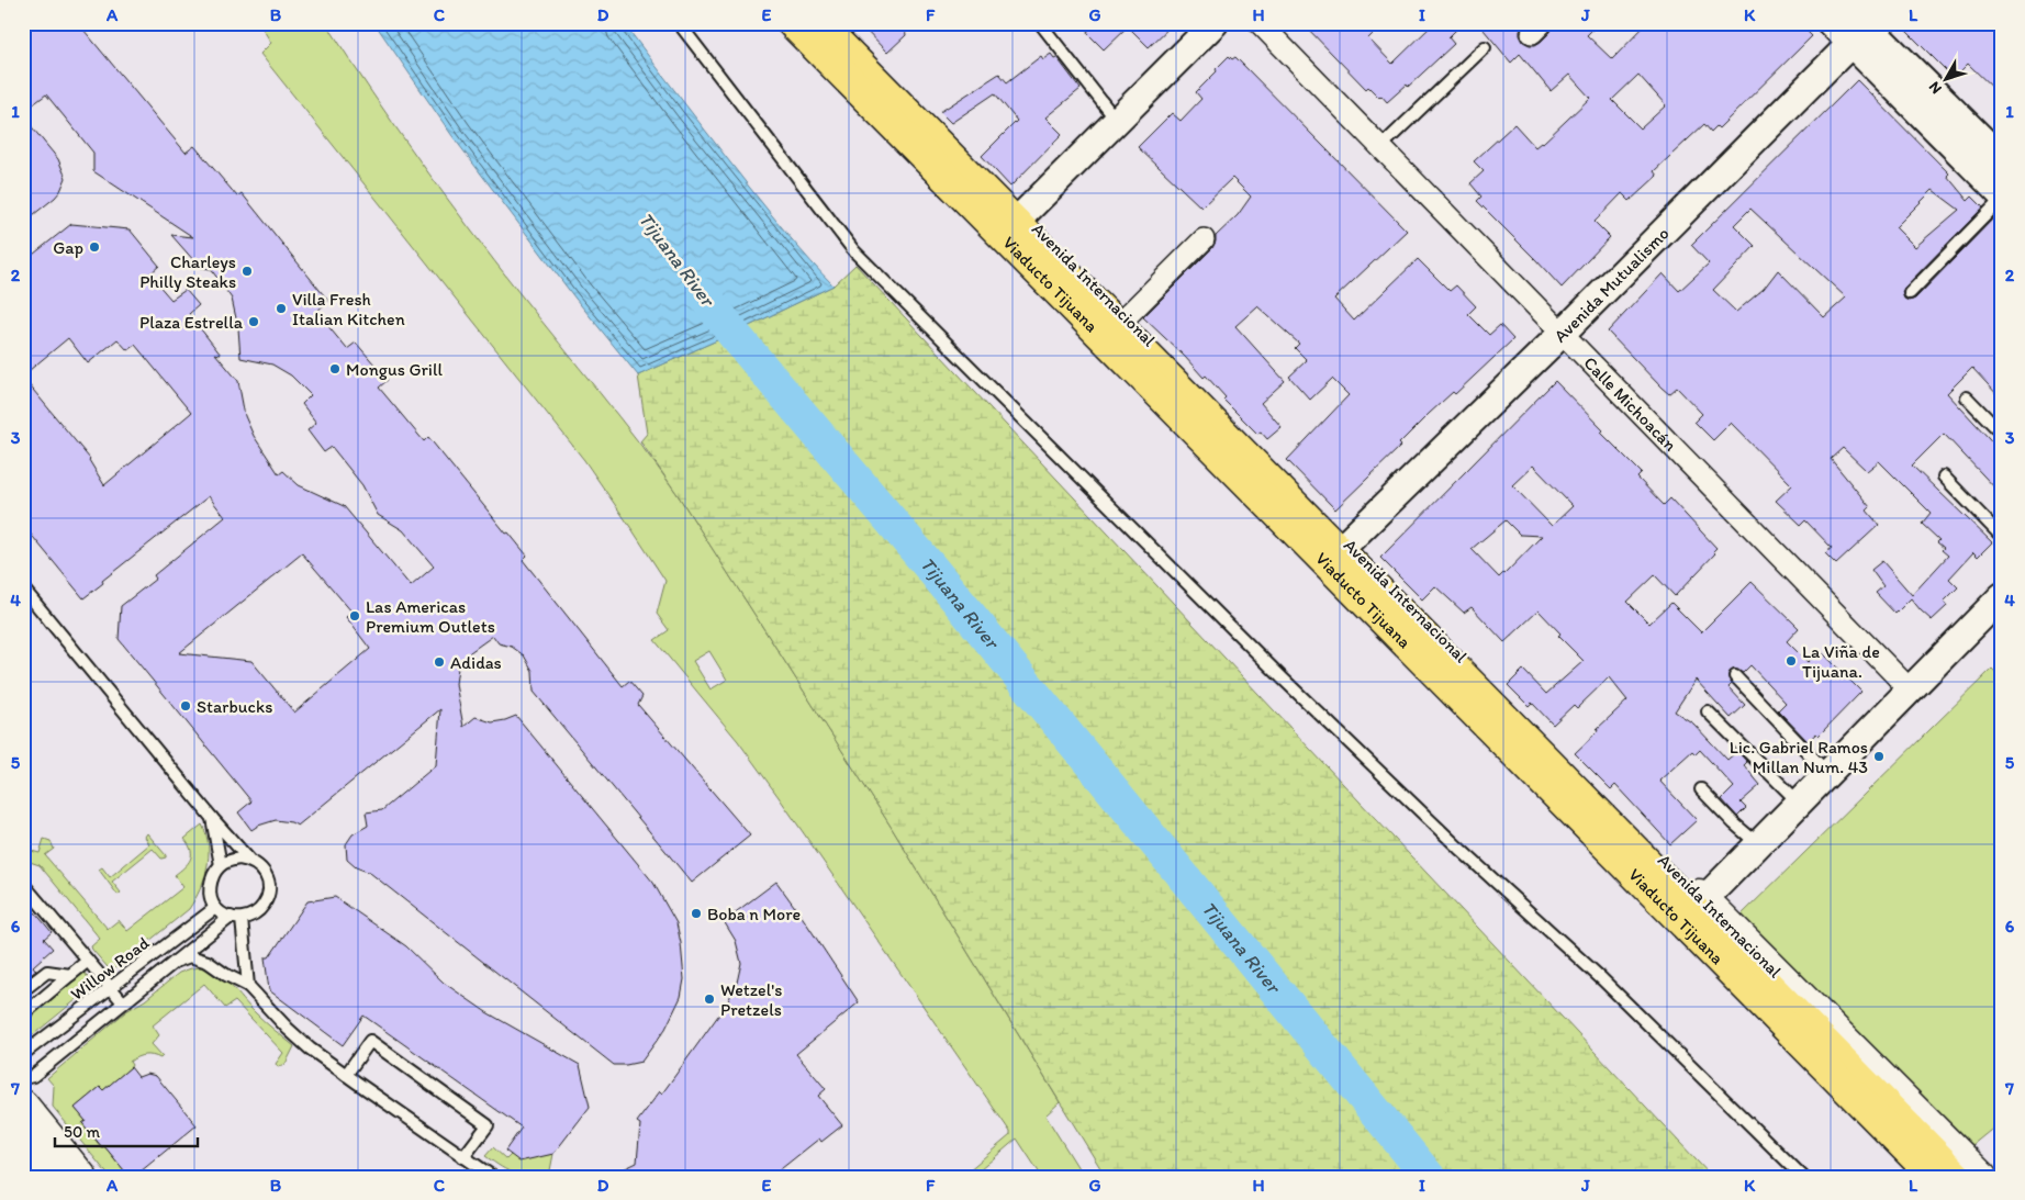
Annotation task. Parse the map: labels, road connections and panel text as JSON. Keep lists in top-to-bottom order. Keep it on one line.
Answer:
{"streets":{"highway":["Viaducto Tijuana","Avenida Internacional"],"street":["Avenida Mutualismo","Calle Michoacán"],"lane":["Willow Road"]},"crossings":[["Avenida Internacional","Avenida Mutualismo"],["Avenida Mutualismo","Calle Michoacán"]],"water":["Tijuana River"],"places":["Gap","Charleys Philly Steaks","Villa Fresh Italian Kitchen","Plaza Estrella","Mongus Grill","Las Americas Premium Outlets","La Viña de Tijuana.","Adidas","Starbucks","Lic. Gabriel Ramos Millan Num. 43","Boba n More","Wetzel's Pretzels"],"scale_bar":"50 m","north":"bottom left","grid":{"columns":["A","B","C","D","E","F","G","H","I","J","K","L"],"rows":["1","2","3","4","5","6","7"]}}
